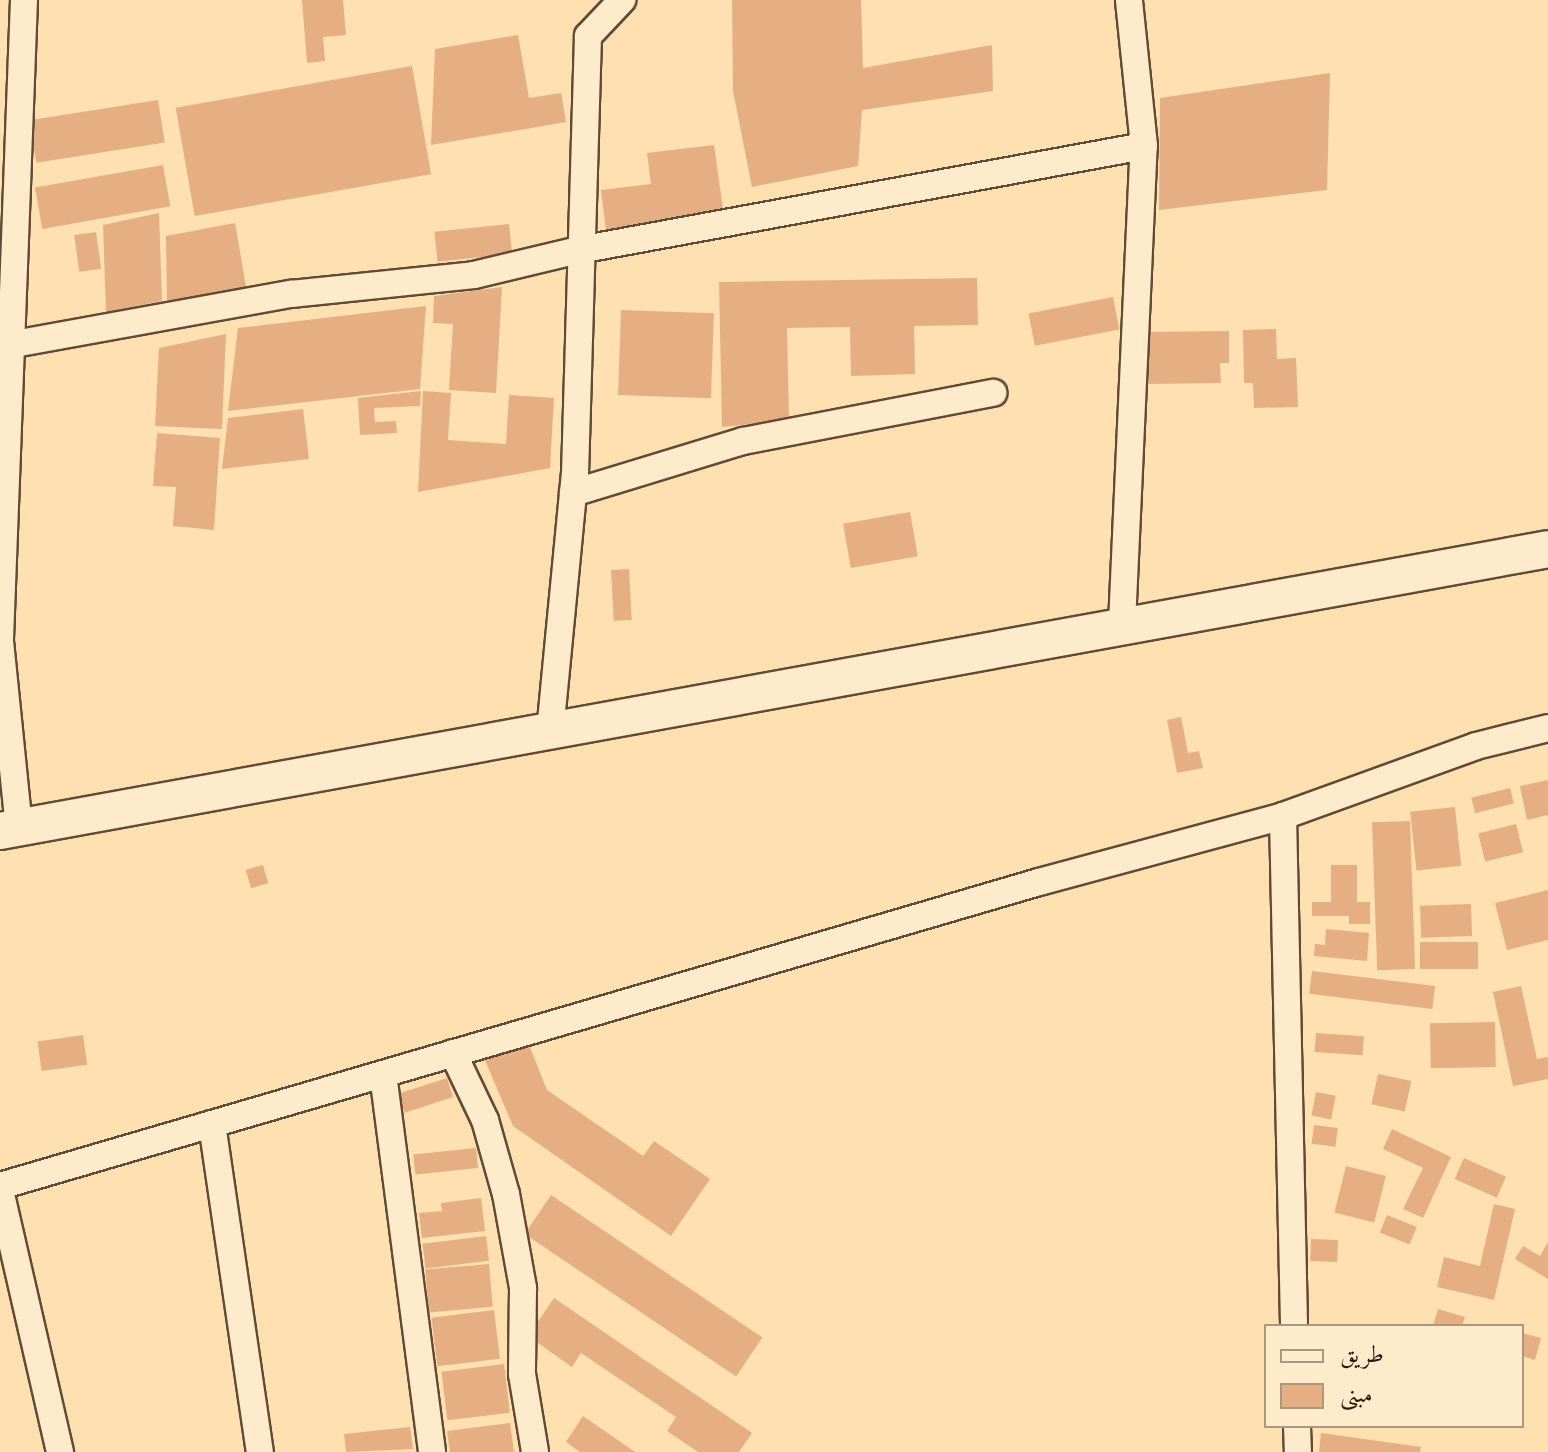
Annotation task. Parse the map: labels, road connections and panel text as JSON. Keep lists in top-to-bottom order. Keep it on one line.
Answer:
{"legend":["طريق","مبنى"]}
